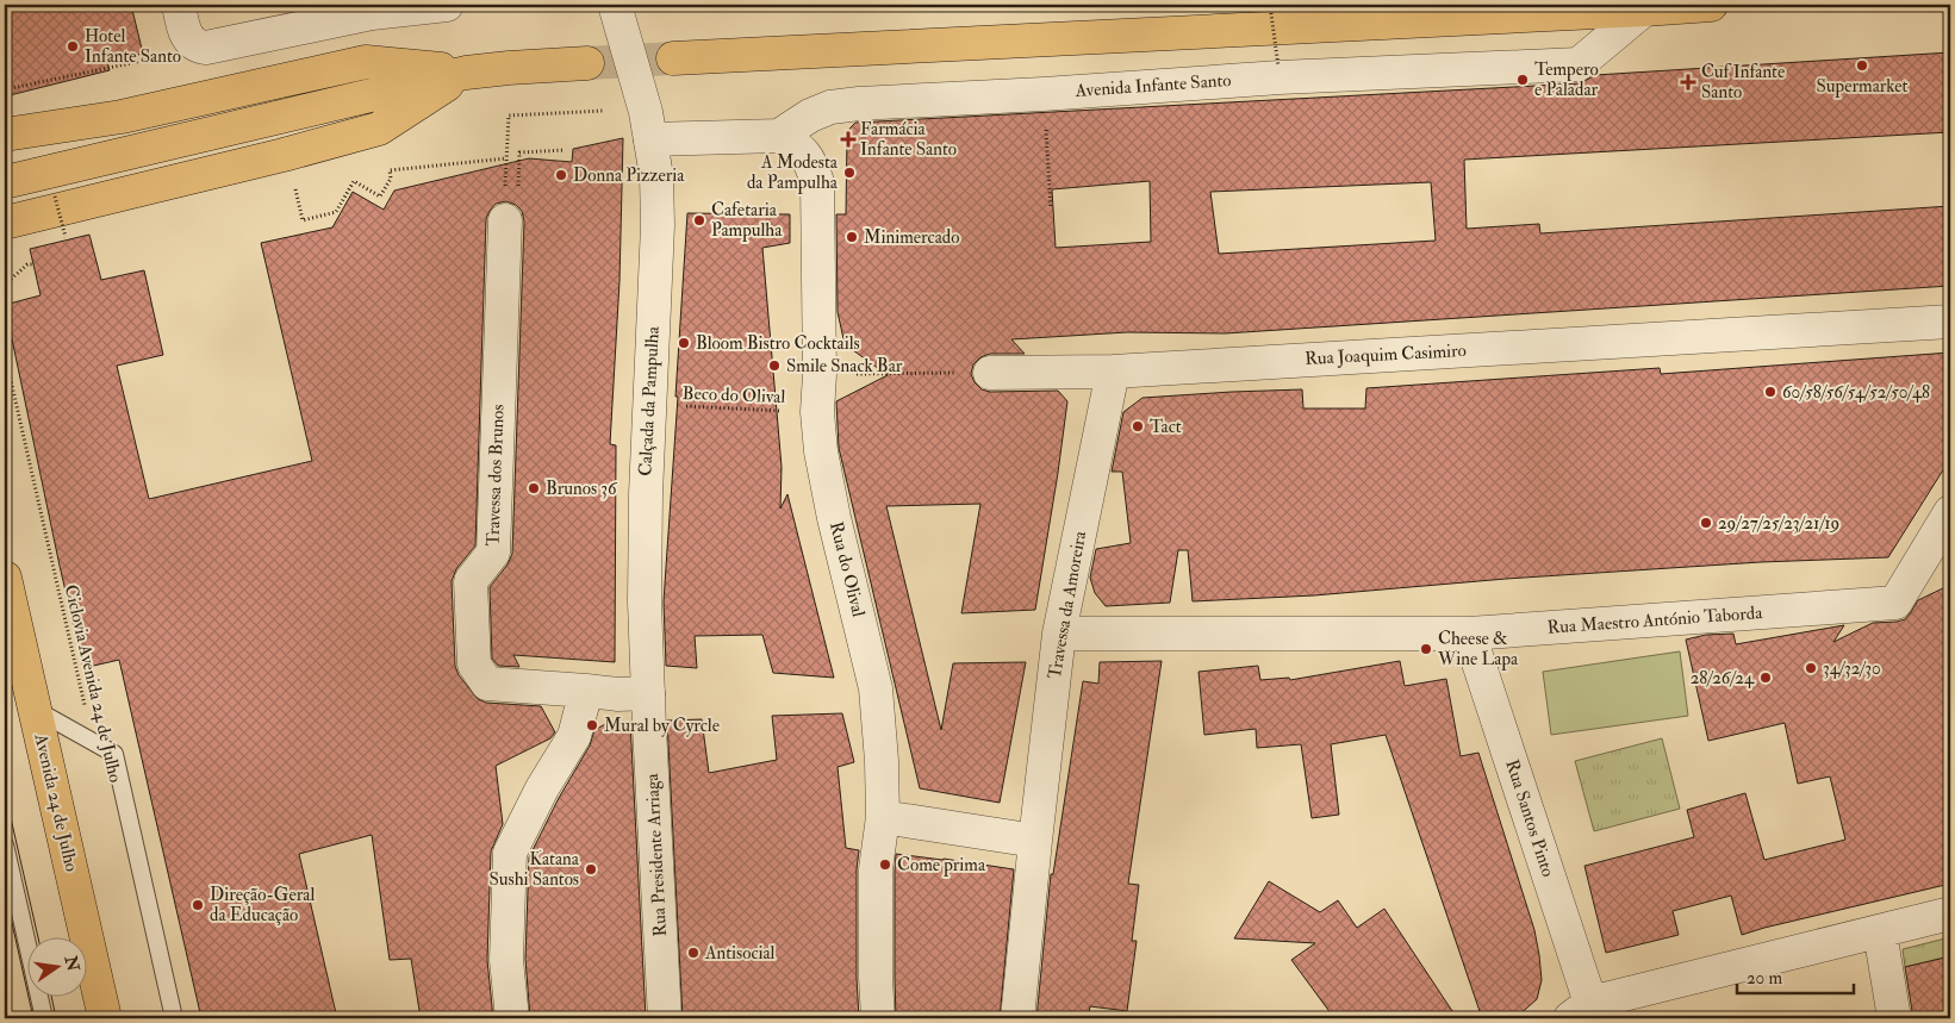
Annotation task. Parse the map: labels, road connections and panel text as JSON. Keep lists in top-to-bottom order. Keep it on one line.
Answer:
{"streets":{"main road":["Avenida 24 de Julho"],"street":["Avenida Infante Santo","Rua Joaquim Casimiro","Calçada da Pampulha","Travessa dos Brunos","Rua do Olival","Travessa da Amoreira","Rua Maestro António Taborda","Rua Santos Pinto","Rua Presidente Arriaga"],"path":["Beco do Olival","Ciclovia Avenida 24 de Julho"]},"crossings":[["Avenida Infante Santo","Rua do Olival"],["Rua Joaquim Casimiro","Travessa da Amoreira"],["Beco do Olival","Calçada da Pampulha"],["Beco do Olival","Rua do Olival"],["Calçada da Pampulha","Travessa dos Brunos"],["Calçada da Pampulha","Rua Presidente Arriaga"],["Travessa dos Brunos","Rua Presidente Arriaga"],["Travessa da Amoreira","Rua Maestro António Taborda"],["Rua Maestro António Taborda","Rua Santos Pinto"]],"places":{"other":["Hotel Infante Santo","Supermarket","Tempero e Paladar","A Modesta da Pampulha","Donna Pizzeria","Cafetaria Pampulha","Minimercado","Bloom Bistro Cocktails","Smile Snack Bar","60/58/56/54/52/50/48","Tact","Brunos 36","29/27/25/23/21/19","Cheese & Wine Lapa","34/32/30","28/26/24","Mural by Cyrcle","Come prima","Katana Sushi Santos","Direção-Geral da Educação","Antisocial"],"health":["Cuf Infante Santo","Farmácia Infante Santo"]},"scale_bar":"20 m","north":"right"}
